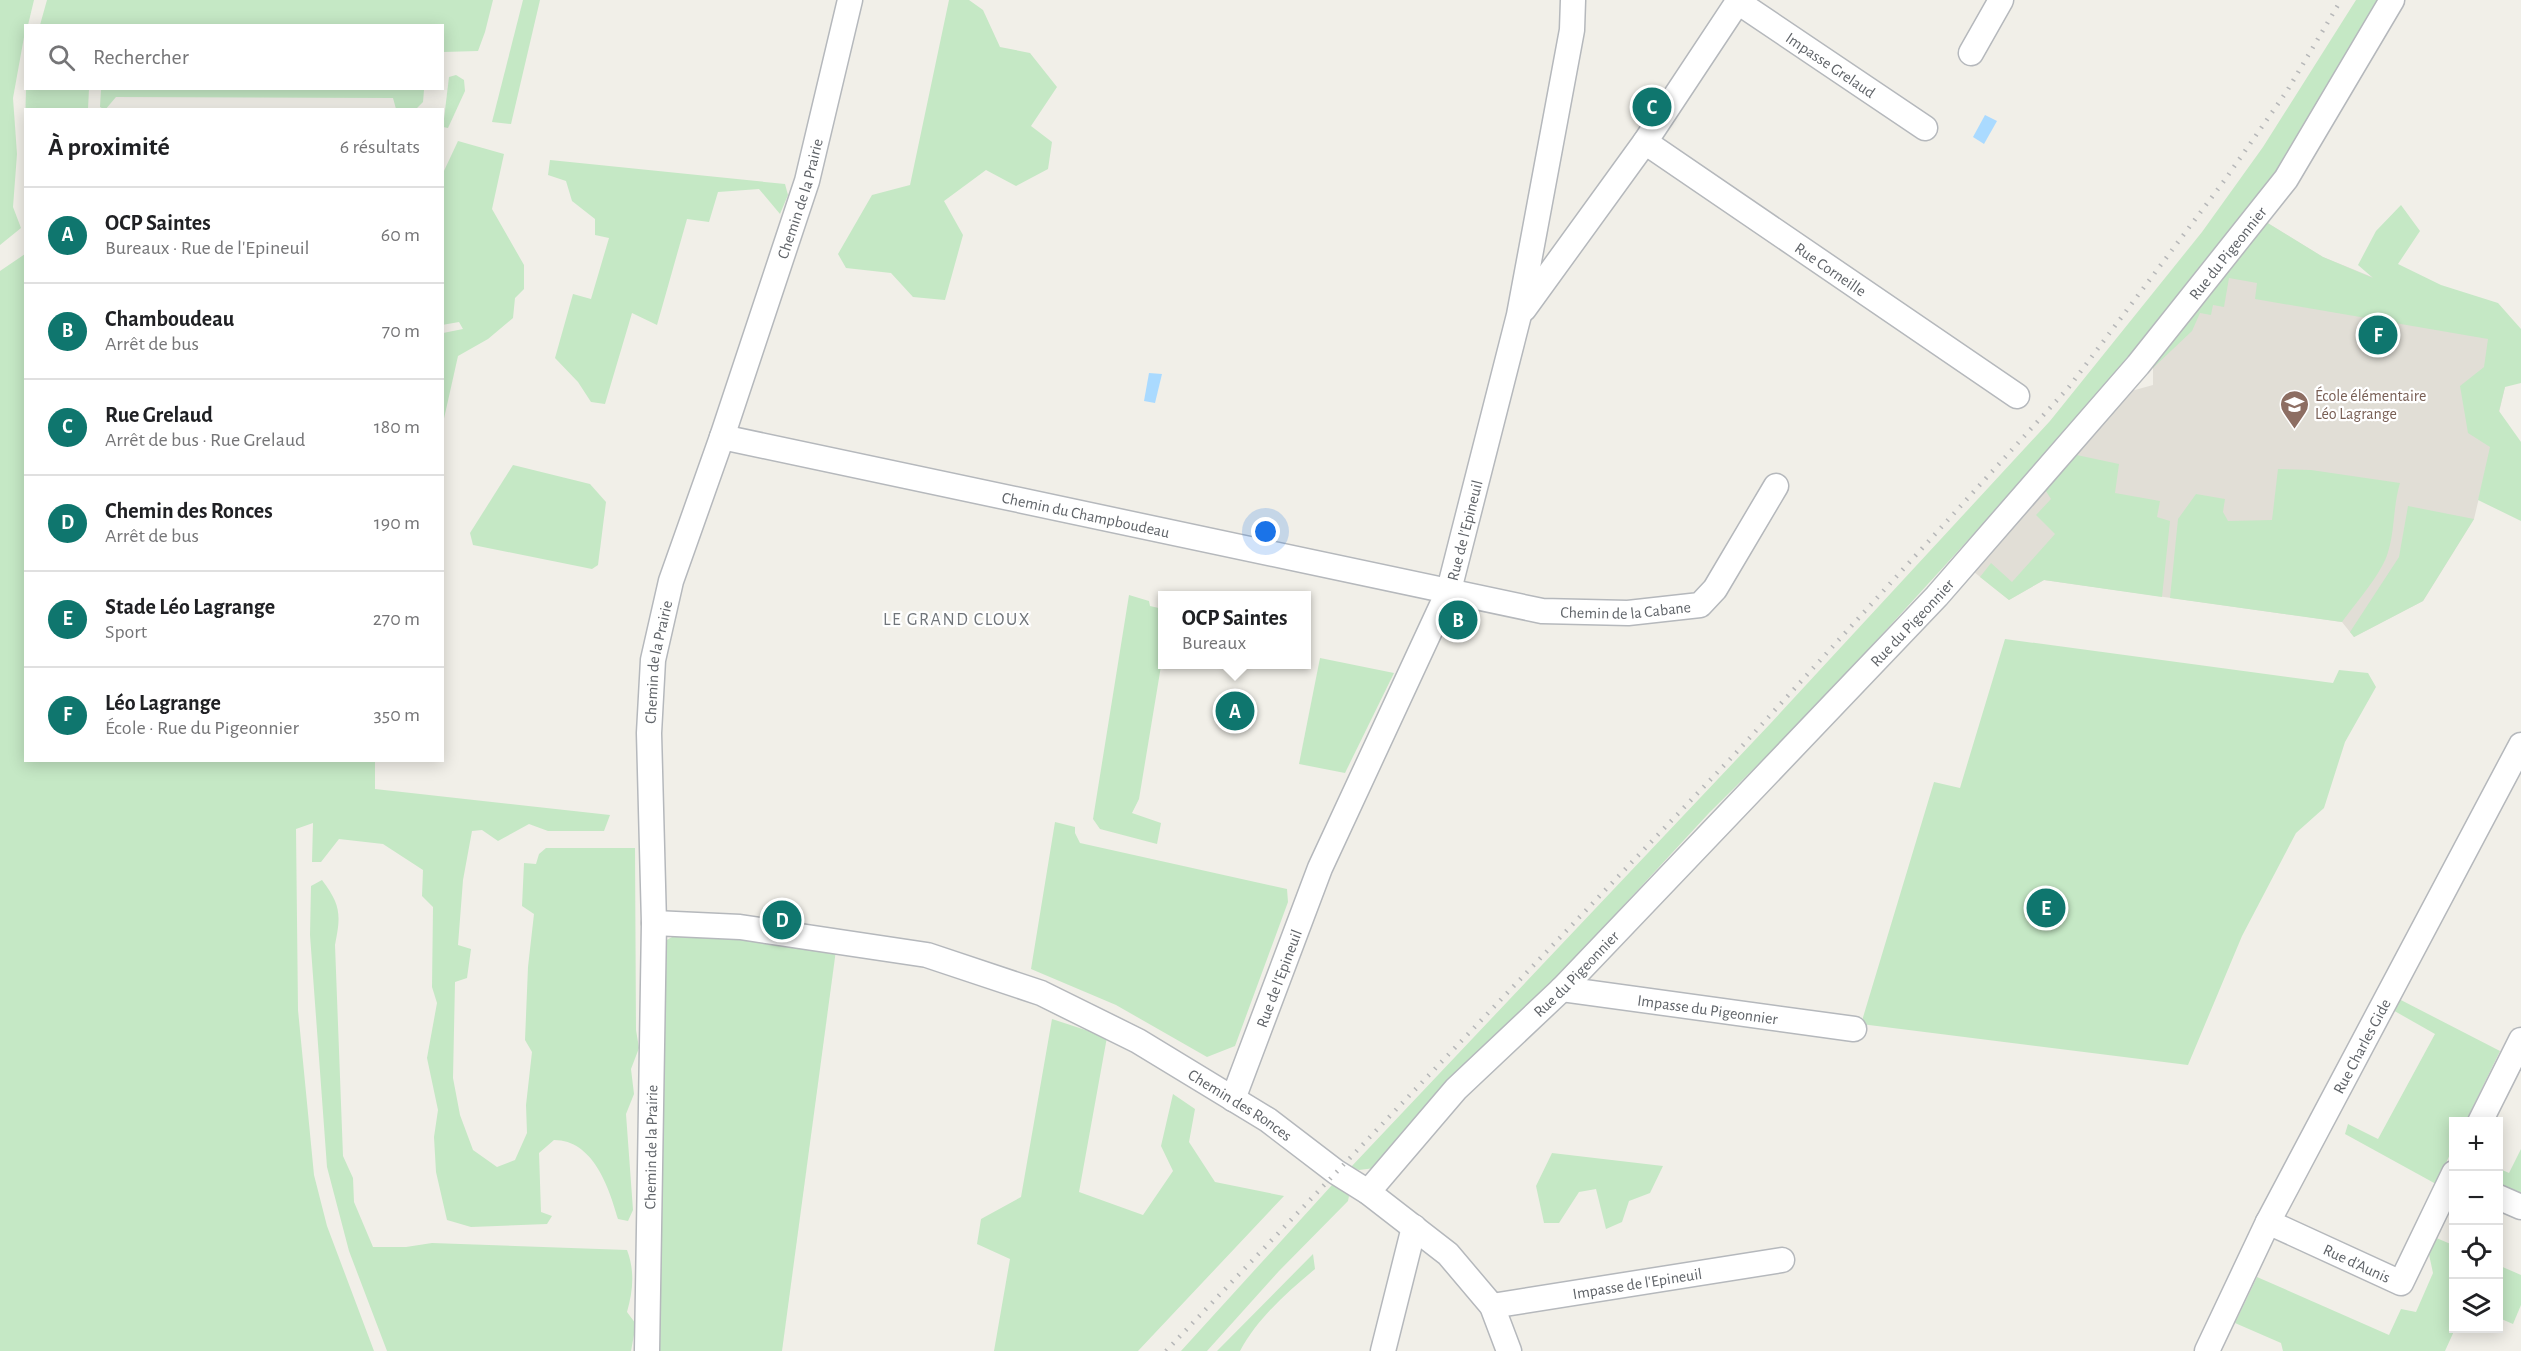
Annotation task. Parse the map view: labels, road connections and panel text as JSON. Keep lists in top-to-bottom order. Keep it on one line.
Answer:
{"streets":{"street":["Impasse Grelaud","Chemin de la Prairie","Rue du Pigeonnier","Rue Corneille","Chemin du Champboudeau","Rue de l'Epineuil","Chemin de la Cabane","Impasse du Pigeonnier","Rue Charles Gide","Chemin des Ronces","Rue d'Aunis","Impasse de l'Epineuil"]},"crossings":[["Chemin de la Prairie","Chemin du Champboudeau"],["Chemin de la Prairie","Chemin des Ronces"],["Rue du Pigeonnier","Impasse du Pigeonnier"],["Rue du Pigeonnier","Chemin des Ronces"],["Chemin du Champboudeau","Rue de l'Epineuil"],["Chemin du Champboudeau","Chemin de la Cabane"],["Rue de l'Epineuil","Chemin de la Cabane"],["Rue de l'Epineuil","Chemin des Ronces"],["Rue Charles Gide","Rue d'Aunis"],["Chemin des Ronces","Impasse de l'Epineuil"]],"districts":["LE GRAND CLOUX"],"places":{"school or university":["École élémentaire Léo Lagrange"]},"page":{"search":"Rechercher","pins":["C","F","B","A","E","D"],"heading":["À proximité","6 résultats"],"list":[{"mark":"A","name":"OCP Saintes","note":"Bureaux · Rue de l'Epineuil","value":"60 m"},{"mark":"B","name":"Chamboudeau","note":"Arrêt de bus","value":"70 m"},{"mark":"C","name":"Rue Grelaud","note":"Arrêt de bus · Rue Grelaud","value":"180 m"},{"mark":"D","name":"Chemin des Ronces","note":"Arrêt de bus","value":"190 m"},{"mark":"E","name":"Stade Léo Lagrange","note":"Sport","value":"270 m"},{"mark":"F","name":"Léo Lagrange","note":"École · Rue du Pigeonnier","value":"350 m"}],"popup":["OCP Saintes","Bureaux"],"map_buttons":["+","−"]}}
